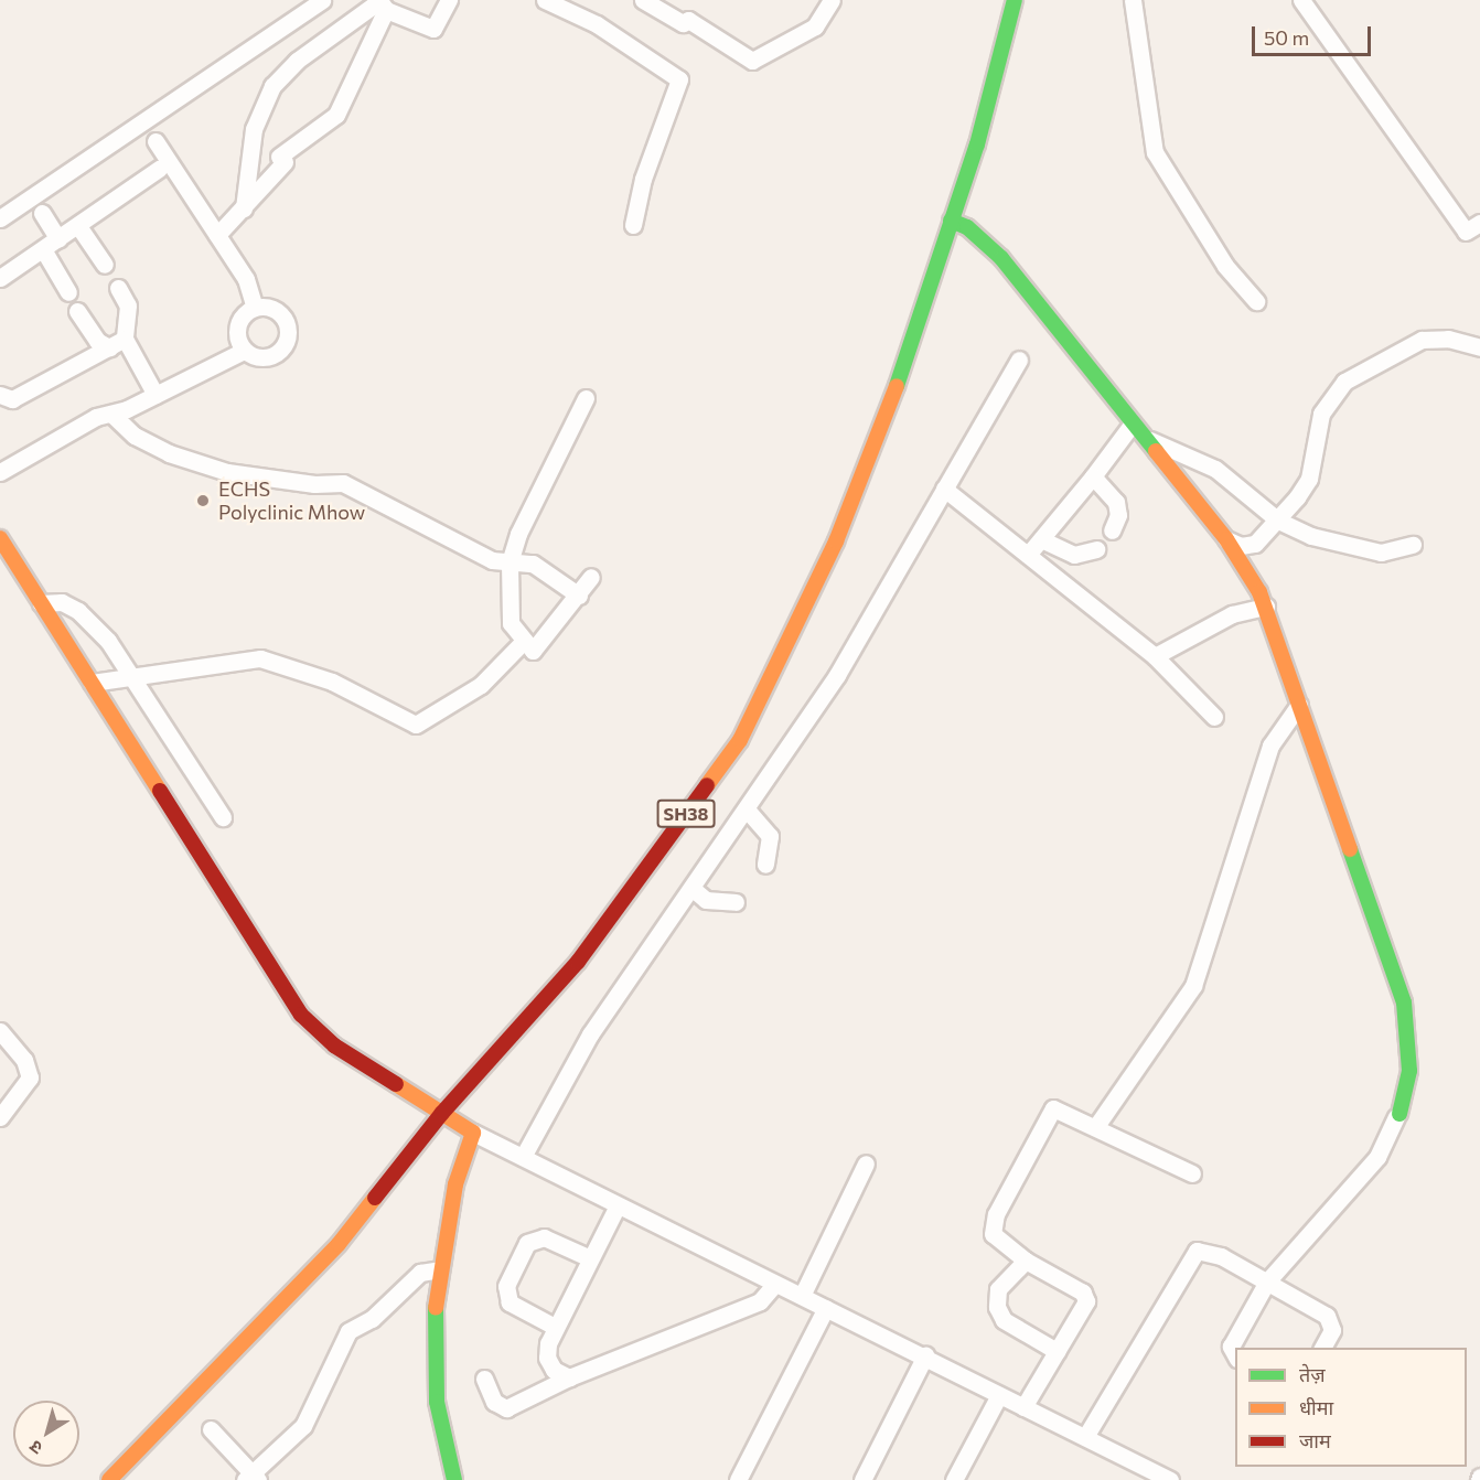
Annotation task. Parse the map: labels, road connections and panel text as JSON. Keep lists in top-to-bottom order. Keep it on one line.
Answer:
{"streets":{"street":["SH38"]},"places":["ECHS Polyclinic Mhow"],"legend":["तेज़","धीमा","जाम"],"scale_bar":"50 m","north":"bottom left"}
